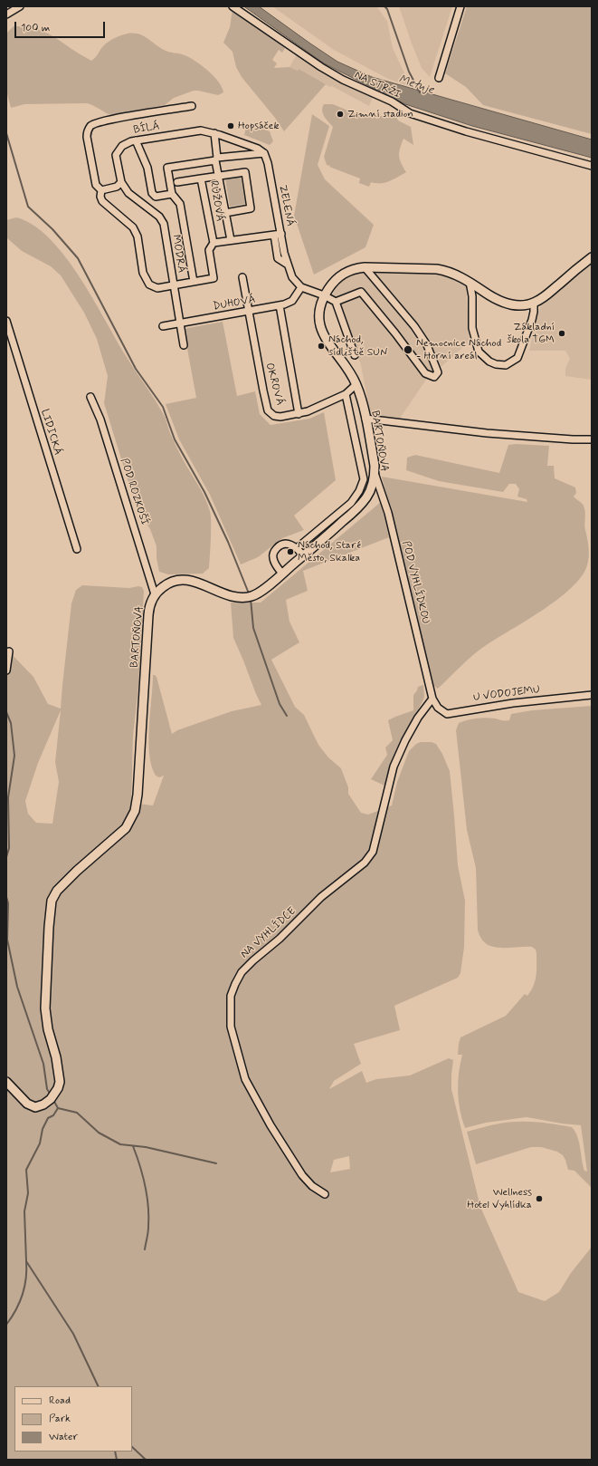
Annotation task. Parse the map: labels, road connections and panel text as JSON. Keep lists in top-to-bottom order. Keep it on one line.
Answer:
{"streets":{"street":["NA STRŽI","BÍLÁ","RŮŽOVÁ","ZELENÁ","MODRÁ","DUHOVÁ","OKROVÁ","LIDICKÁ","BARTOŇOVA","POD ROZKOŠÍ","POD VYHLÍDKOU","U VODOJEMU","NA VYHLÍDCE"]},"crossings":[["BÍLÁ","MODRÁ"],["RŮŽOVÁ","MODRÁ"],["ZELENÁ","DUHOVÁ"],["MODRÁ","DUHOVÁ"],["DUHOVÁ","OKROVÁ"],["OKROVÁ","BARTOŇOVA"],["BARTOŇOVA","POD ROZKOŠÍ"],["BARTOŇOVA","POD VYHLÍDKOU"],["POD VYHLÍDKOU","U VODOJEMU"],["POD VYHLÍDKOU","NA VYHLÍDCE"],["U VODOJEMU","NA VYHLÍDCE"]],"water":["Metuje"],"places":["Zimní stadion","Hopsáček","Základní škola TGM","Náchod, sídliště SUN","Nemocnice Náchod - Horní areál","Náchod, Staré Město, Skalka","Wellness Hotel Vyhlídka"],"legend":["Road","Park","Water"],"scale_bar":"100 m"}
